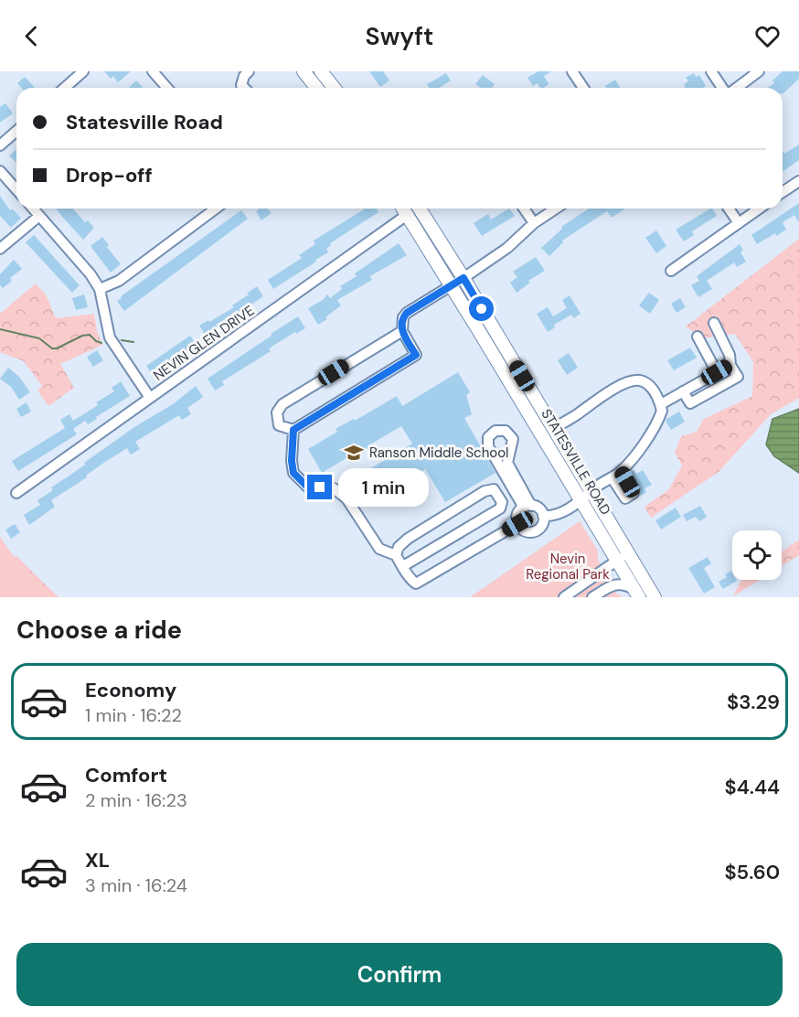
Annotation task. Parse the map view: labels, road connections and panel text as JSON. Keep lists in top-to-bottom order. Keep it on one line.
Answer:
{"streets":{"main road":["STATESVILLE ROAD"],"street":["NEVIN GLEN DRIVE"]},"crossings":[["NEVIN GLEN DRIVE","STATESVILLE ROAD"]],"parks":["Nevin Regional Park"],"places":{"school or university":["Ranson Middle School"]},"page":{"header":"Swyft","banner":["Statesville Road","Drop-off"],"bubble":"1 min","heading":"Choose a ride","list":[{"name":"Economy","note":"1 min · 16:22","value":"$3.29"},{"name":"Comfort","note":"2 min · 16:23","value":"$4.44"},{"name":"XL","note":"3 min · 16:24","value":"$5.60"}],"buttons":"Confirm"}}
